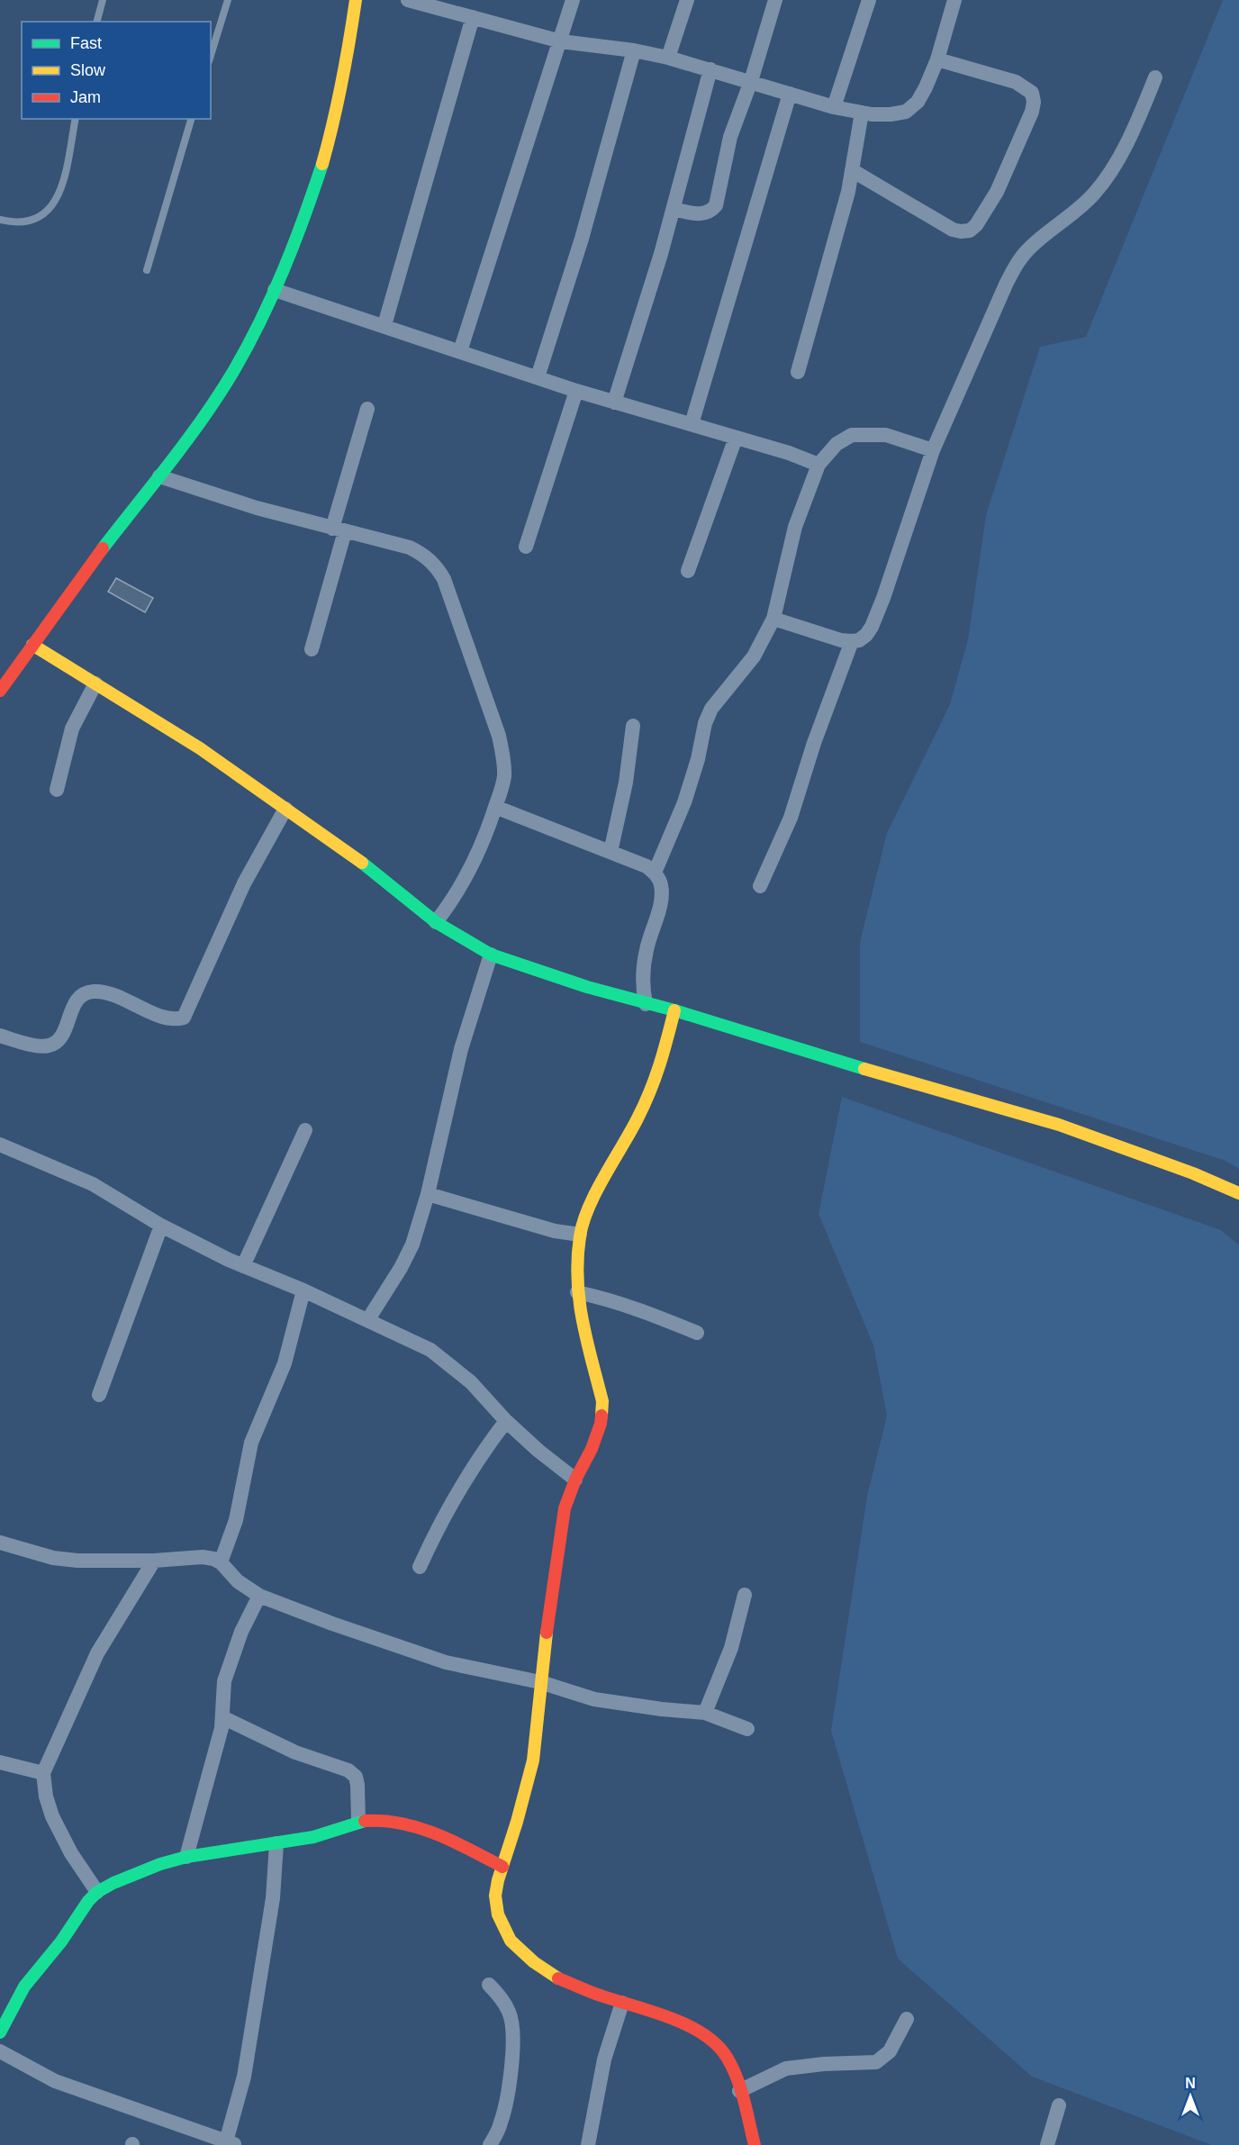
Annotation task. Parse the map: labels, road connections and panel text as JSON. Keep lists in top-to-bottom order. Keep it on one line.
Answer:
{"legend":["Fast","Slow","Jam"],"north":"top"}
